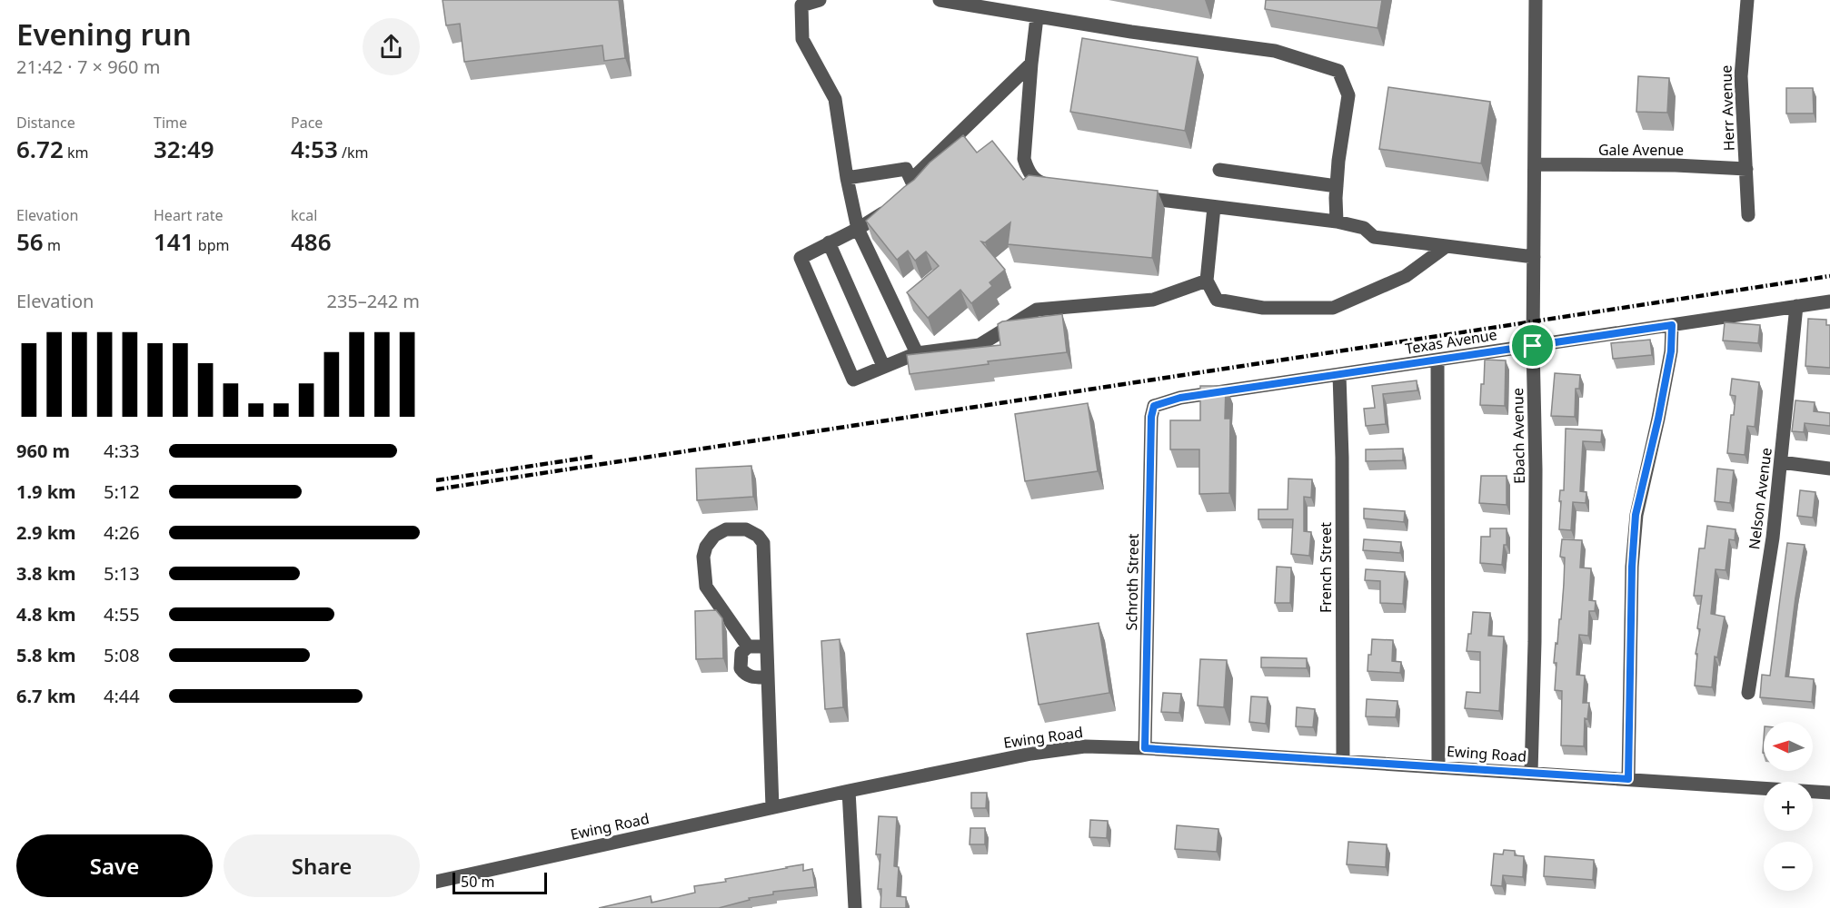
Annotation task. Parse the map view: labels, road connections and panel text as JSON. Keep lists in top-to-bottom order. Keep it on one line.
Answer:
{"streets":{"street":["Herr Avenue","Gale Avenue","Texas Avenue","Ebach Avenue","Nelson Avenue","French Street","Schroth Street","Ewing Road"]},"crossings":[["Herr Avenue","Gale Avenue"],["Gale Avenue","Ebach Avenue"],["Texas Avenue","Ebach Avenue"],["Texas Avenue","Nelson Avenue"],["Texas Avenue","French Street"],["Texas Avenue","Schroth Street"],["Ebach Avenue","Ewing Road"],["French Street","Ewing Road"],["Schroth Street","Ewing Road"]],"scale_bar":"50 m","north":"left","page":{"heading":["Evening run","21:42 · 7 × 960 m"],"stats":[["Distance","6.72 km"],["Time","32:49"],["Pace","4:53 /km"],["Elevation","56 m"],["Heart rate","141 bpm"],["kcal","486"]],"chart":["Elevation","235–242 m"],"list":[{"name":"960 m","note":"4:33"},{"name":"1.9 km","note":"5:12"},{"name":"2.9 km","note":"4:26"},{"name":"3.8 km","note":"5:13"},{"name":"4.8 km","note":"4:55"},{"name":"5.8 km","note":"5:08"},{"name":"6.7 km","note":"4:44"}],"map_buttons":["+","−"],"buttons":["Save","Share"],"scale":"50 m"}}
